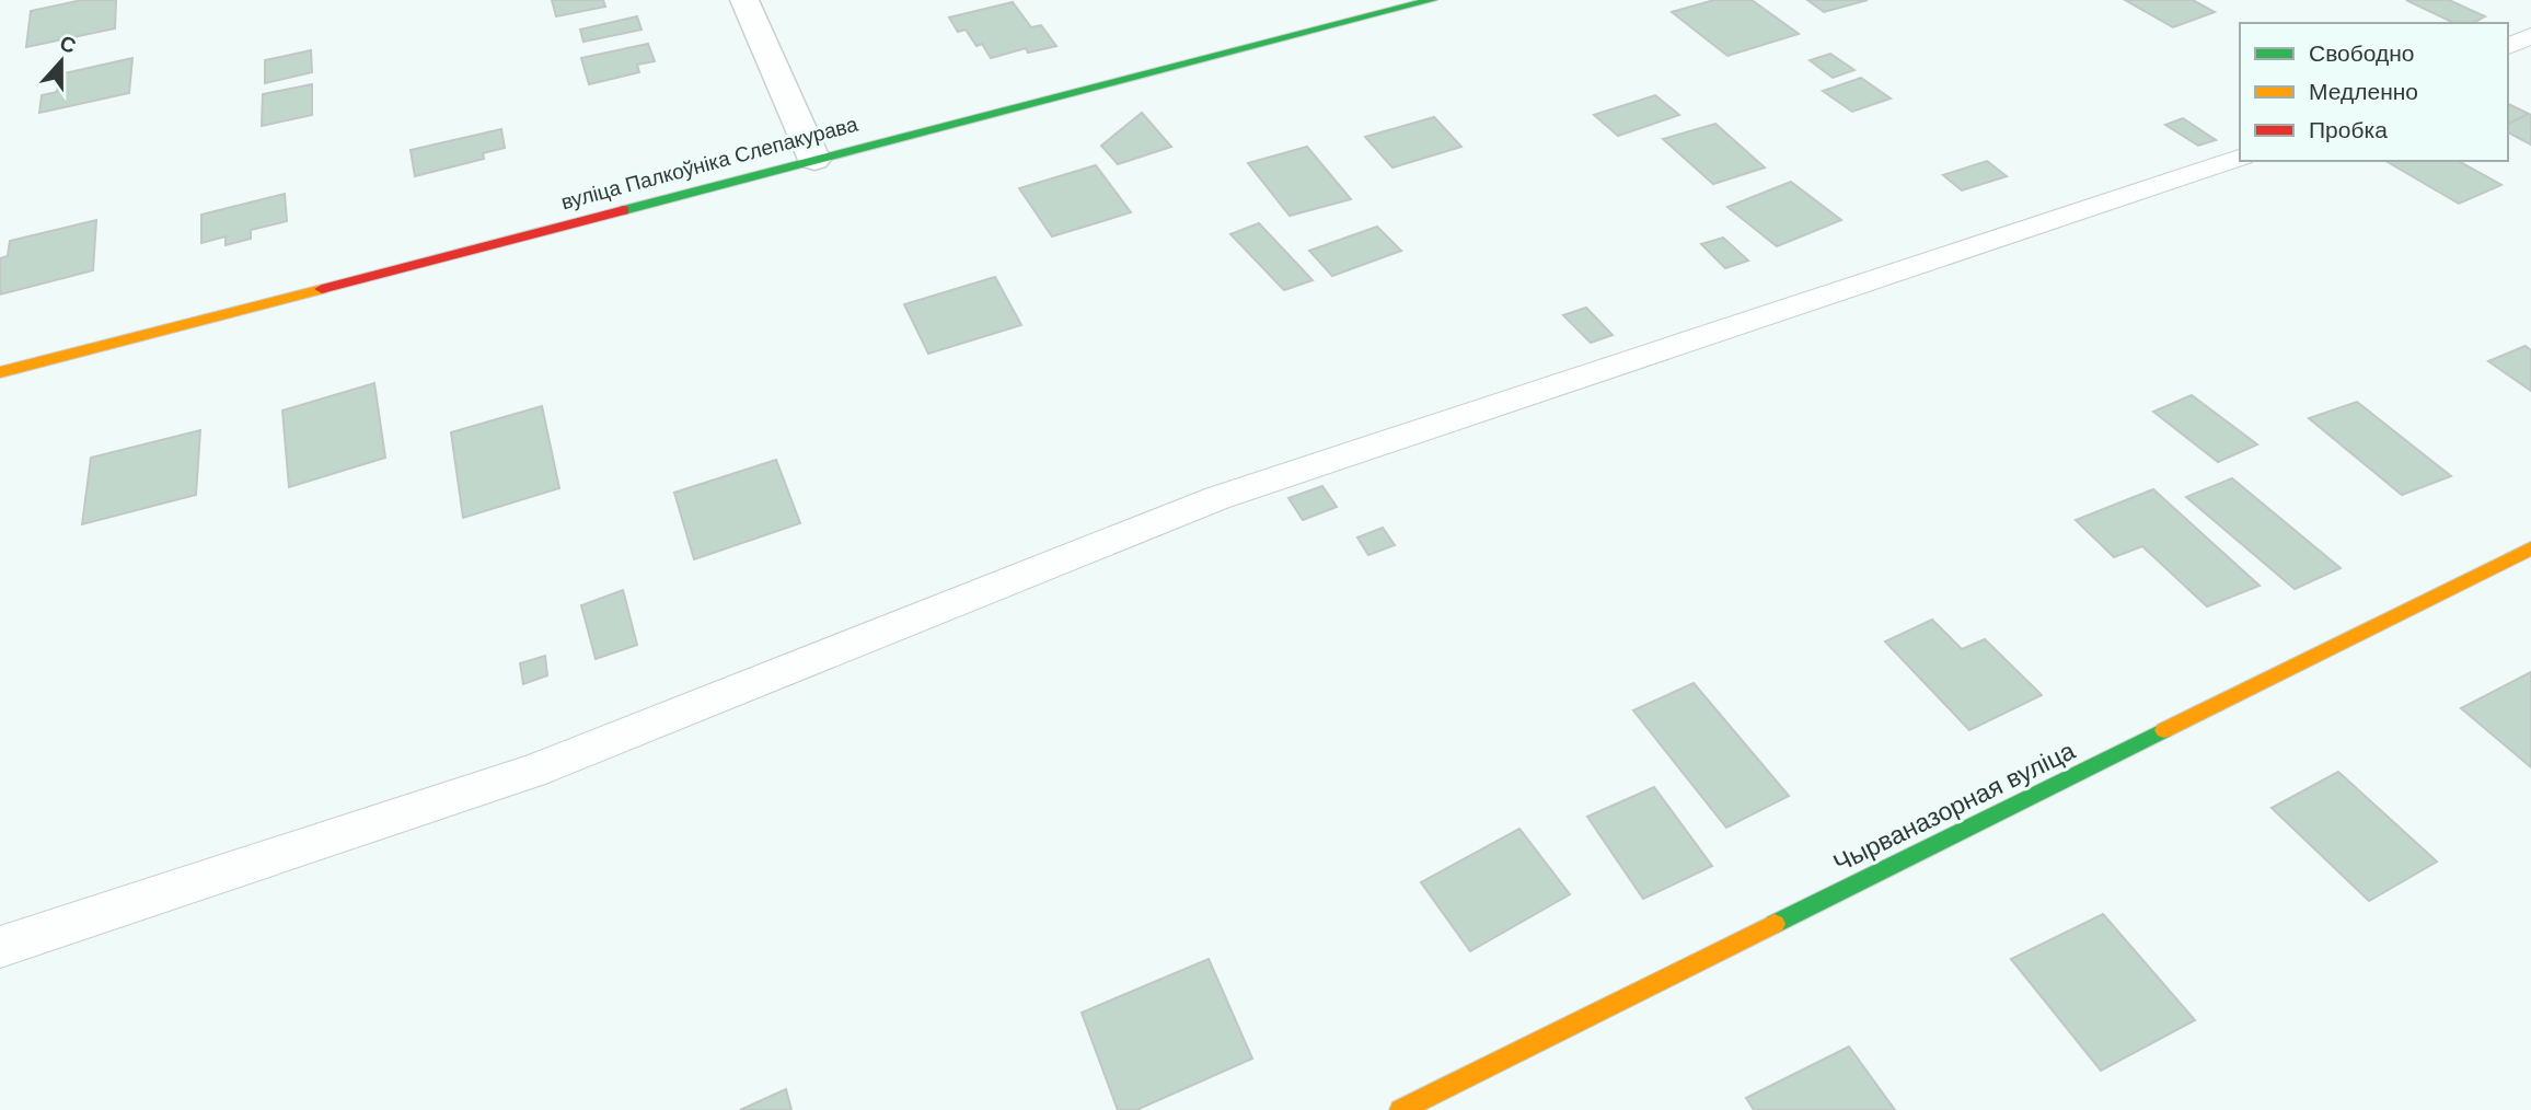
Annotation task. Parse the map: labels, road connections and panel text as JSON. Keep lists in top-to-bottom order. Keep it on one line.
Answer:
{"streets":{"street":["вуліца Палкоўніка Слепакурава","Чырваназорная вуліца"]},"legend":["Свободно","Медленно","Пробка"],"north":"top"}
